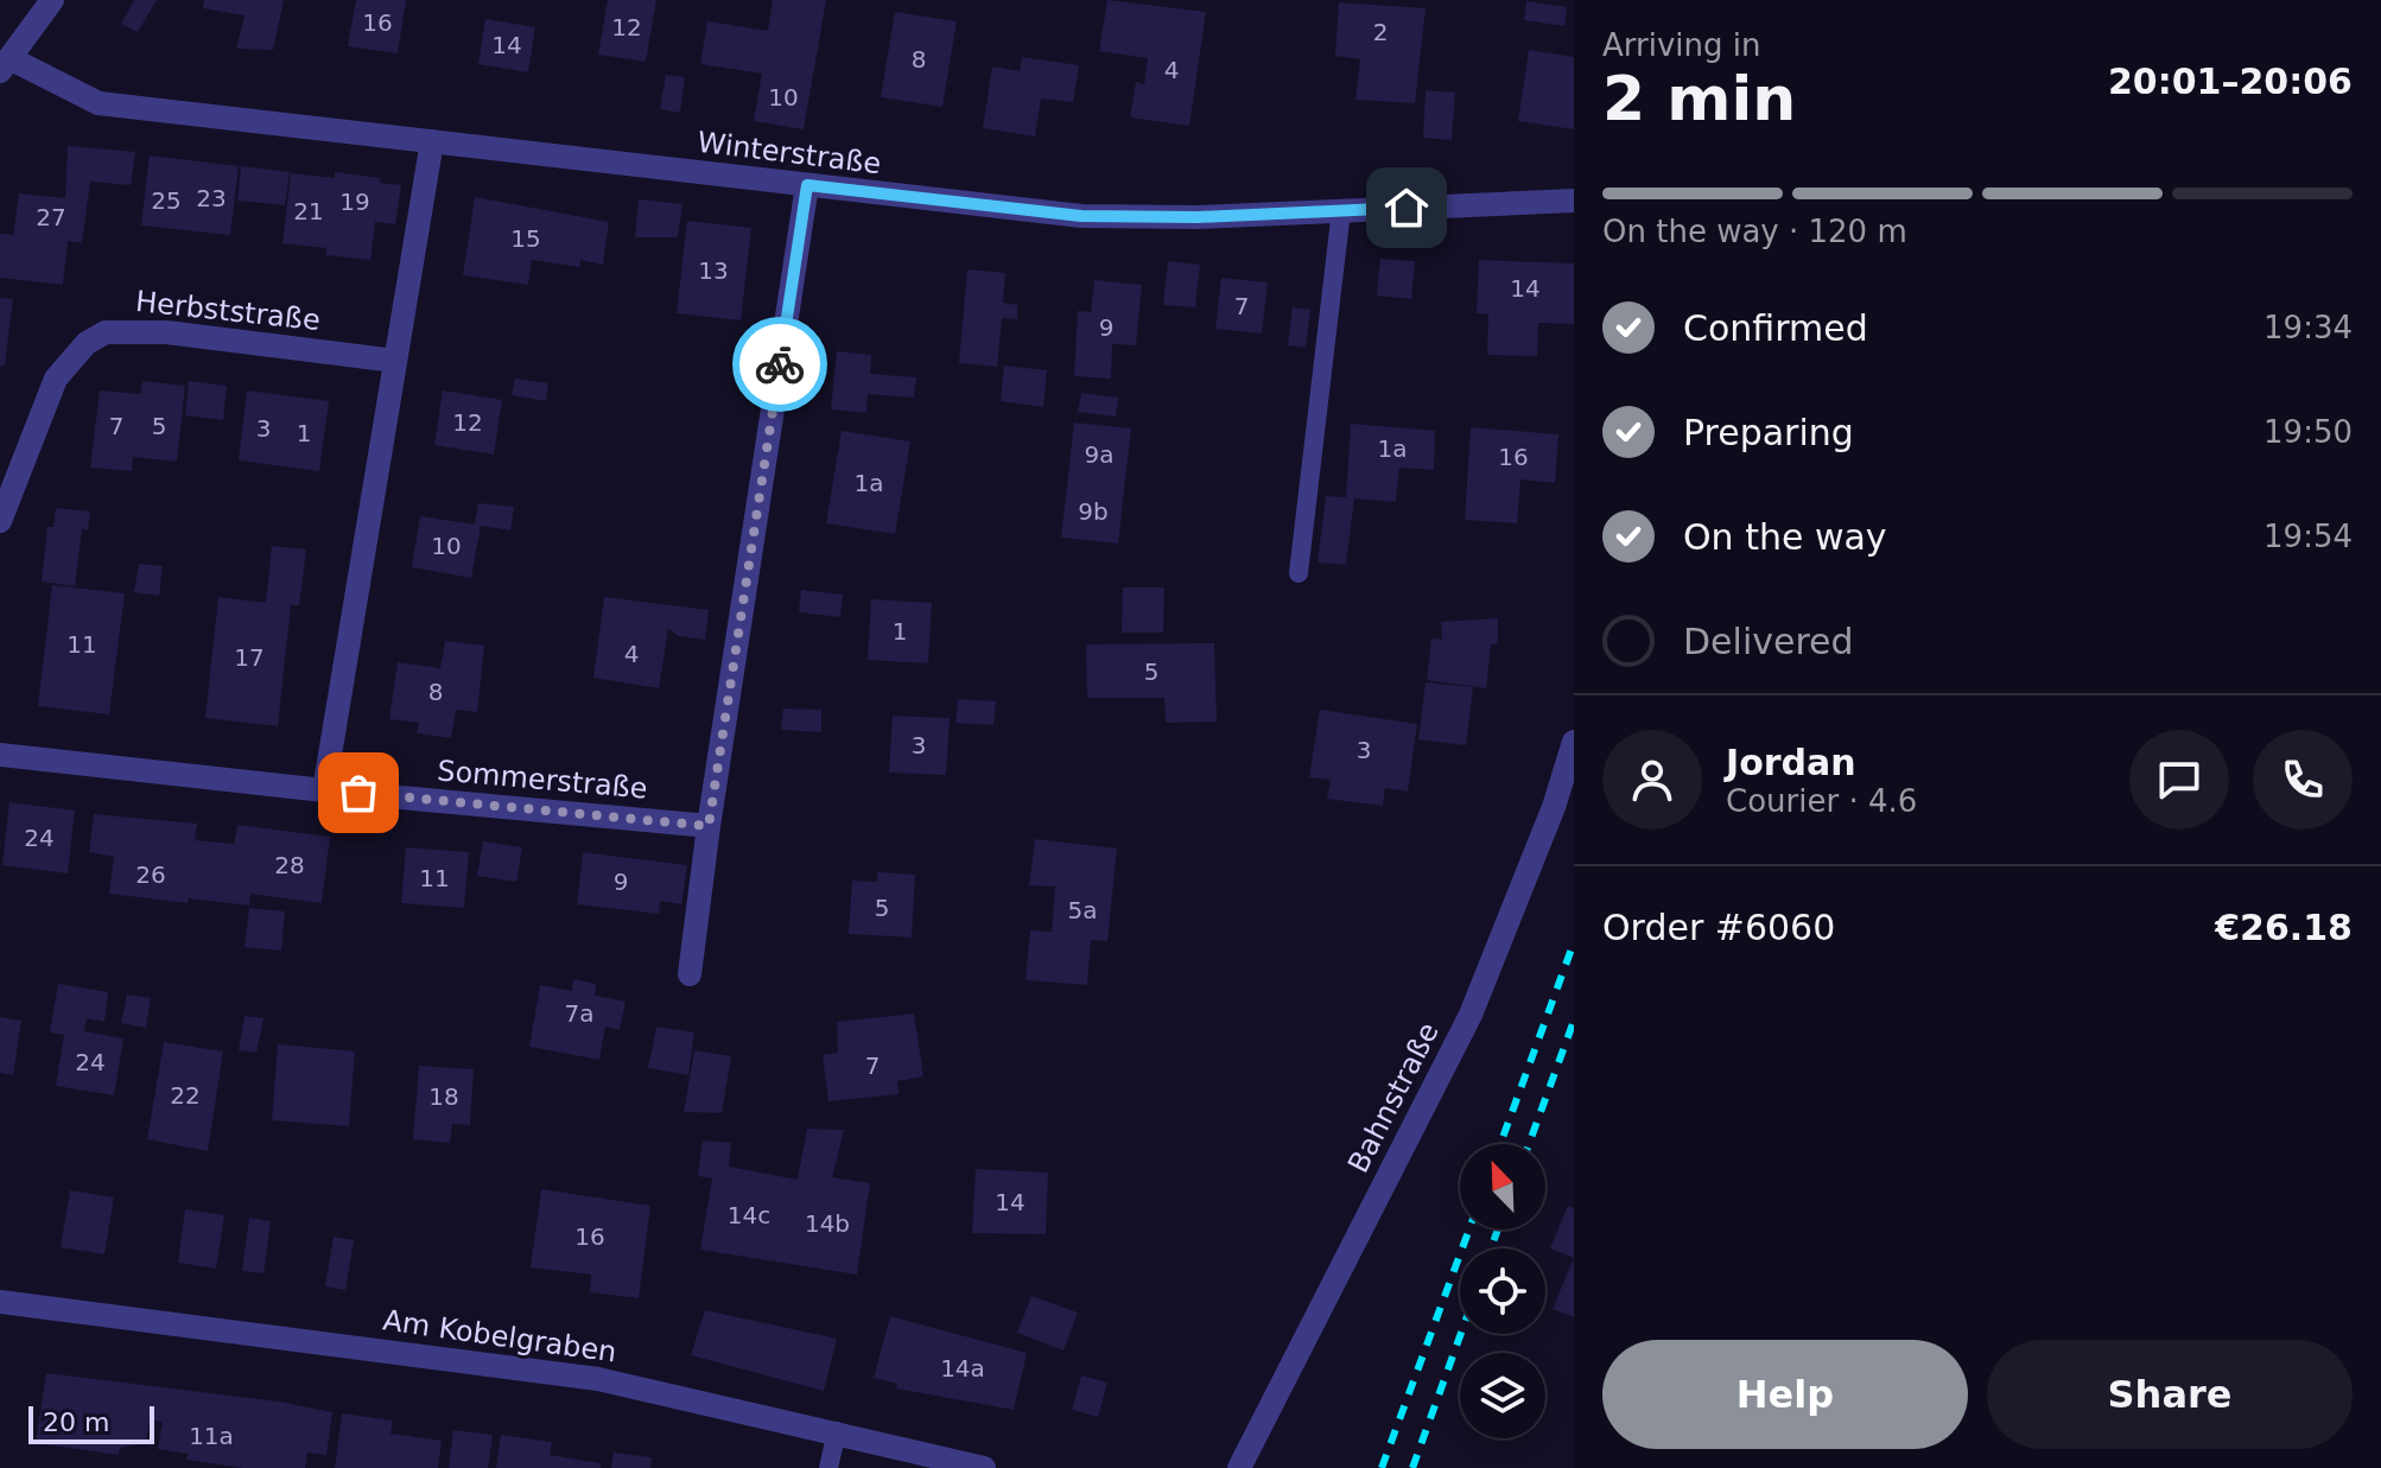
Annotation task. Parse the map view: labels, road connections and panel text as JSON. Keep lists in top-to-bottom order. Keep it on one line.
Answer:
{"streets":{"street":["Winterstraße","Herbststraße","Sommerstraße","Bahnstraße","Am Kobelgraben"]},"house_numbers":["16","12","2","14","8","4","10","23","25","19","21","27","15","13","14","7","9","12","7","5","3","1","1a","9a","16","1a","9b","10","1","11","4","17","5","8","3","3","24","28","26","11","9","5","5a","7a","24","7","22","18","14","14c","14b","16","14a","11a"],"scale_bar":"20 m","north":"top left","page":{"heading":["2 min","Arriving in","20:01–20:06"],"panel":["Jordan","Courier · 4.6","Order #6060","€26.18"],"bar":"On the way · 120 m","list":[["Confirmed","19:34"],["Preparing","19:50"],["On the way","19:54"],"Delivered"],"buttons":["Help","Share"],"scale":"20 m"}}
